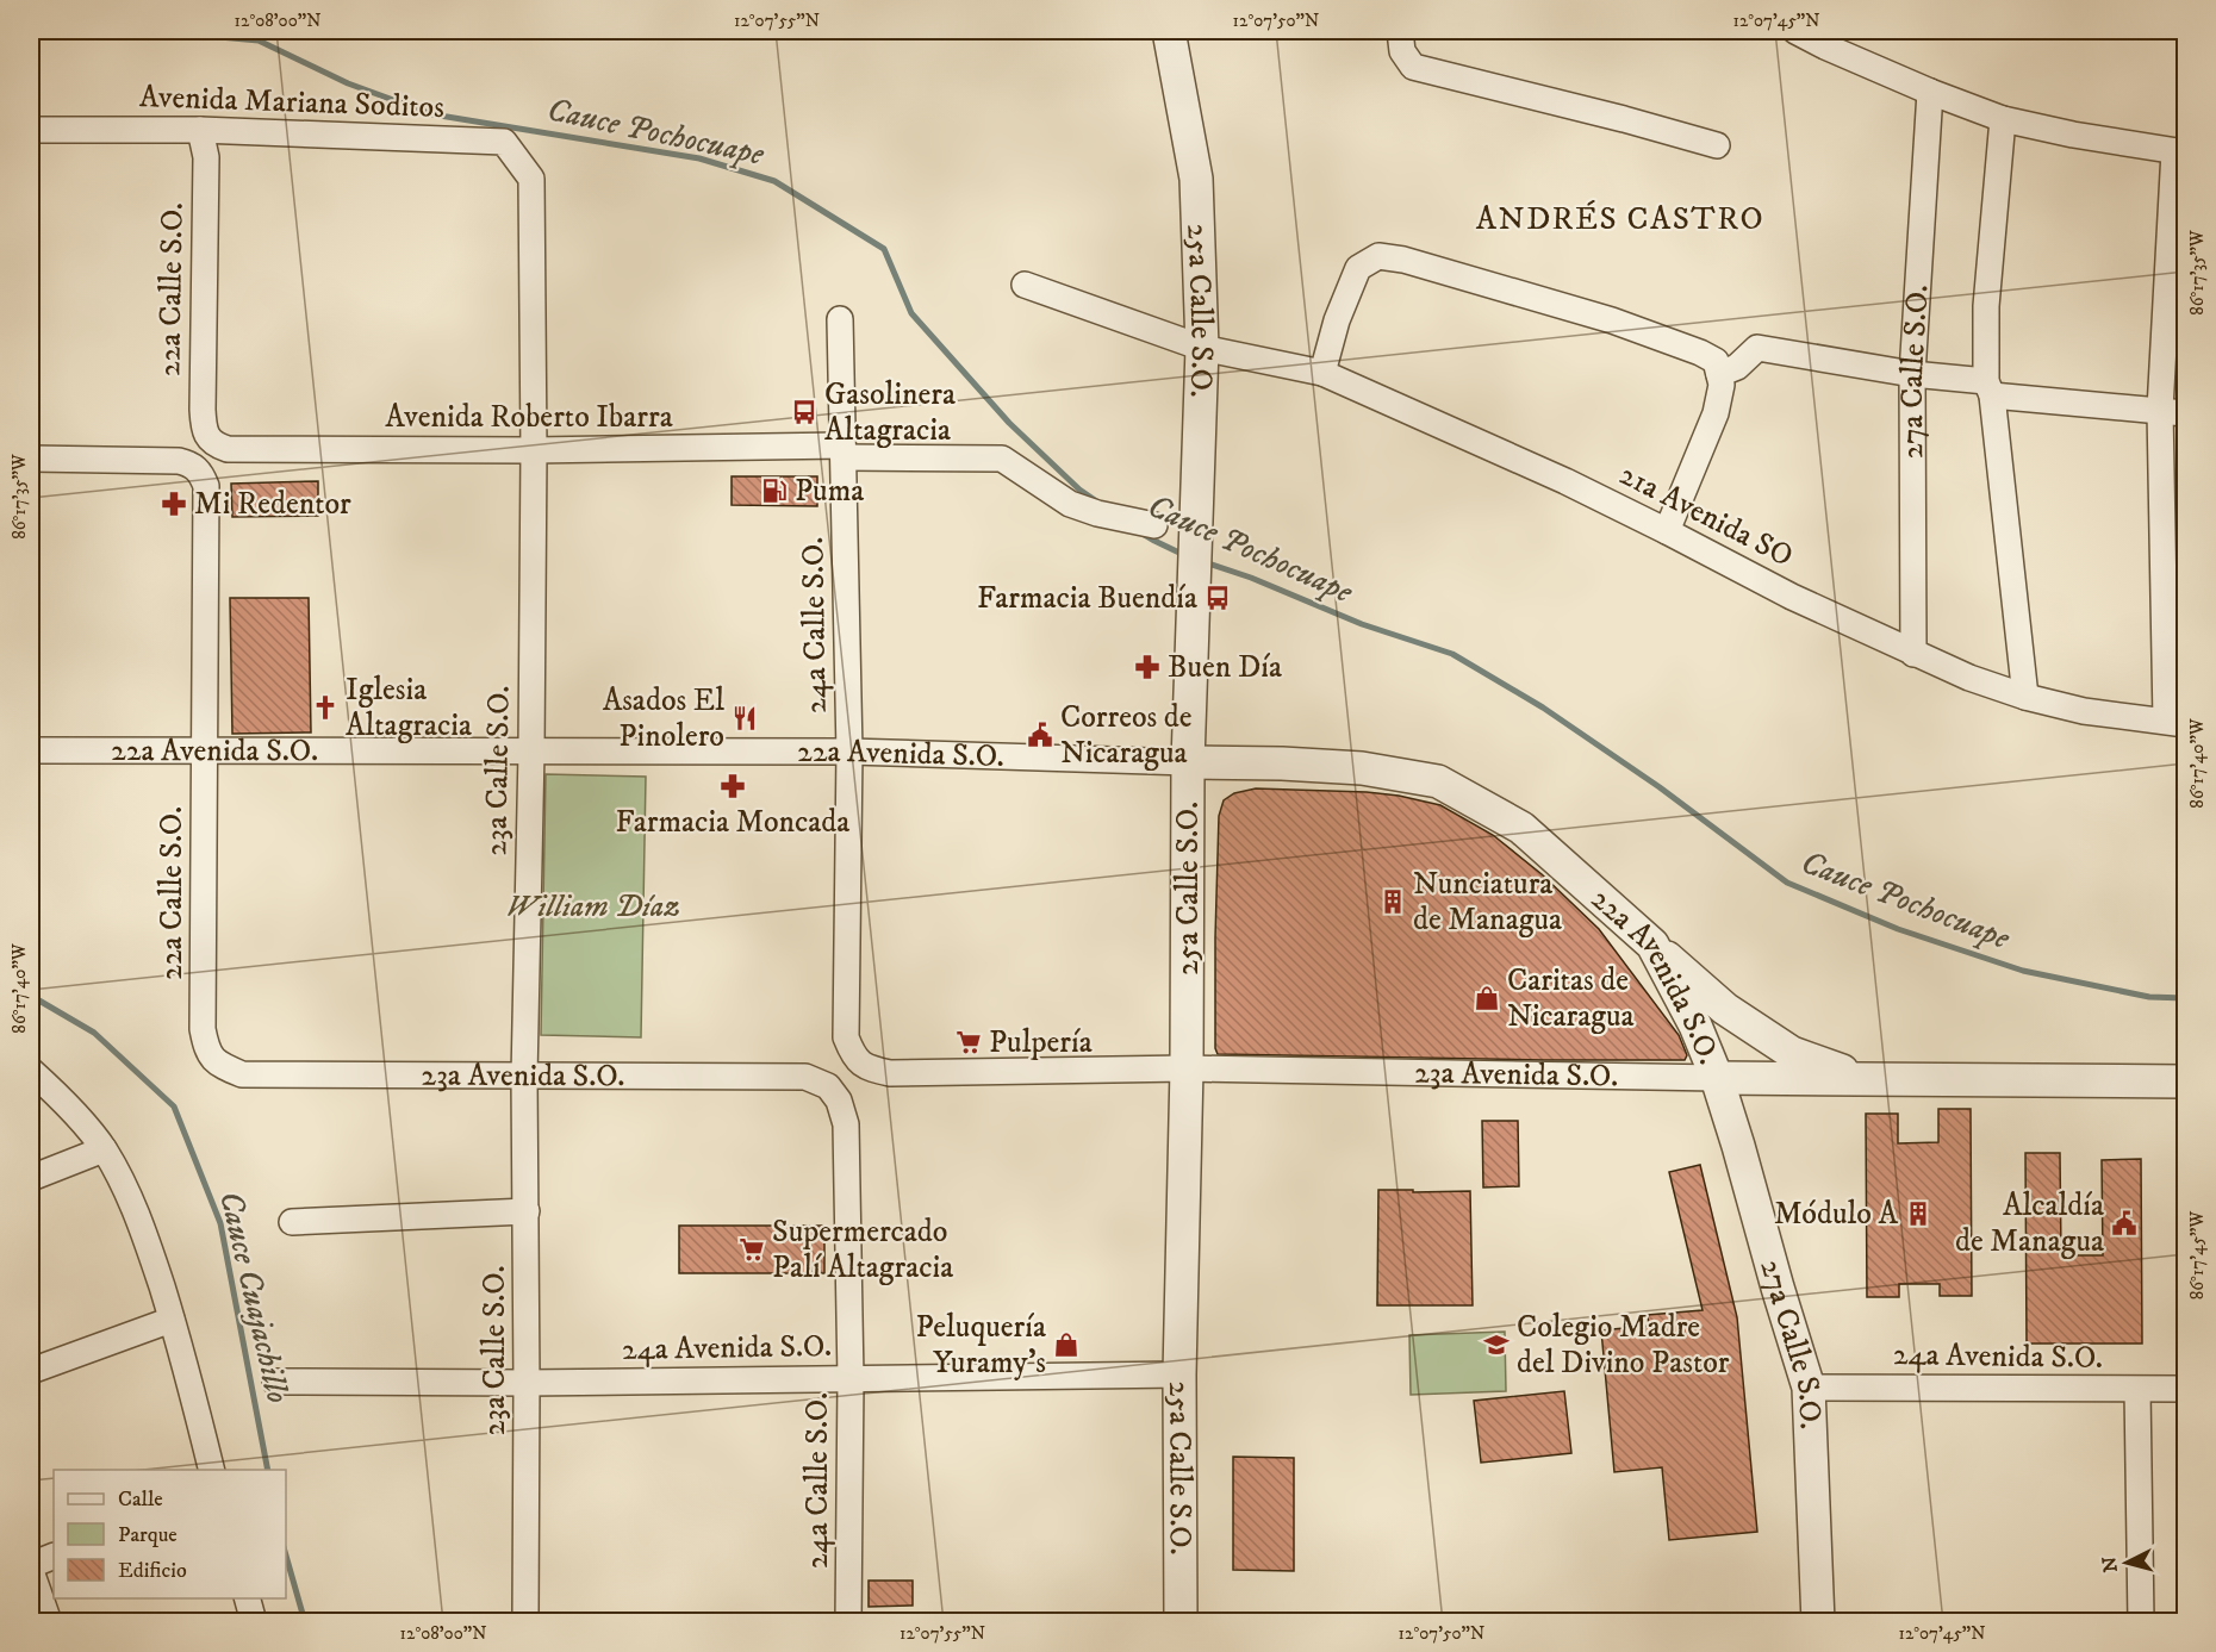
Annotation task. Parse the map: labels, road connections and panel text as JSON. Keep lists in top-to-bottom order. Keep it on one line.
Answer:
{"streets":{"street":["Avenida Mariana Soditos","22a Calle S.O.","25a Calle S.O.","27a Calle S.O.","Avenida Roberto Ibarra","21a Avenida SO","24a Calle S.O.","22a Avenida S.O.","23a Calle S.O.","23a Avenida S.O.","24a Avenida S.O."]},"crossings":[["Avenida Mariana Soditos","22a Calle S.O."],["Avenida Mariana Soditos","23a Calle S.O."],["22a Calle S.O.","Avenida Roberto Ibarra"],["22a Calle S.O.","22a Avenida S.O."],["22a Calle S.O.","23a Avenida S.O."],["25a Calle S.O.","21a Avenida SO"],["25a Calle S.O.","22a Avenida S.O."],["25a Calle S.O.","23a Avenida S.O."],["25a Calle S.O.","24a Avenida S.O."],["27a Calle S.O.","21a Avenida SO"],["27a Calle S.O.","22a Avenida S.O."],["27a Calle S.O.","23a Avenida S.O."],["27a Calle S.O.","24a Avenida S.O."],["Avenida Roberto Ibarra","24a Calle S.O."],["Avenida Roberto Ibarra","23a Calle S.O."],["24a Calle S.O.","22a Avenida S.O."],["24a Calle S.O.","23a Avenida S.O."],["24a Calle S.O.","24a Avenida S.O."],["22a Avenida S.O.","23a Calle S.O."],["22a Avenida S.O.","23a Avenida S.O."],["23a Calle S.O.","23a Avenida S.O."],["23a Calle S.O.","24a Avenida S.O."]],"districts":["ANDRÉS CASTRO"],"water":["Cauce Pochocuape","Cauce Cuajachillo"],"parks":["William Díaz"],"places":{"bus stop":["Gasolinera Altagracia","Farmacia Buendía"],"fuel station":["Puma"],"pharmacy":["Mi Redentor","Buen Día","Farmacia Moncada"],"church":["Iglesia Altagracia"],"restaurant":["Asados El Pinolero"],"public building":["Correos de Nicaragua","Alcaldía de Managua"],"building":["Nunciatura de Managua","Módulo A"],"shop":["Caritas de Nicaragua","Peluquería Yuramy's"],"supermarket":["Pulpería","Supermercado Palí Altagracia"],"school or university":["Colegio Madre del Divino Pastor"]},"legend":["Calle","Parque","Edificio"],"north":"left","coordinates":["12°08'00\"N","12°07'55\"N","12°07'50\"N","12°07'45\"N","86°17'35\"W","86°17'40\"W","86°17'45\"W"]}
